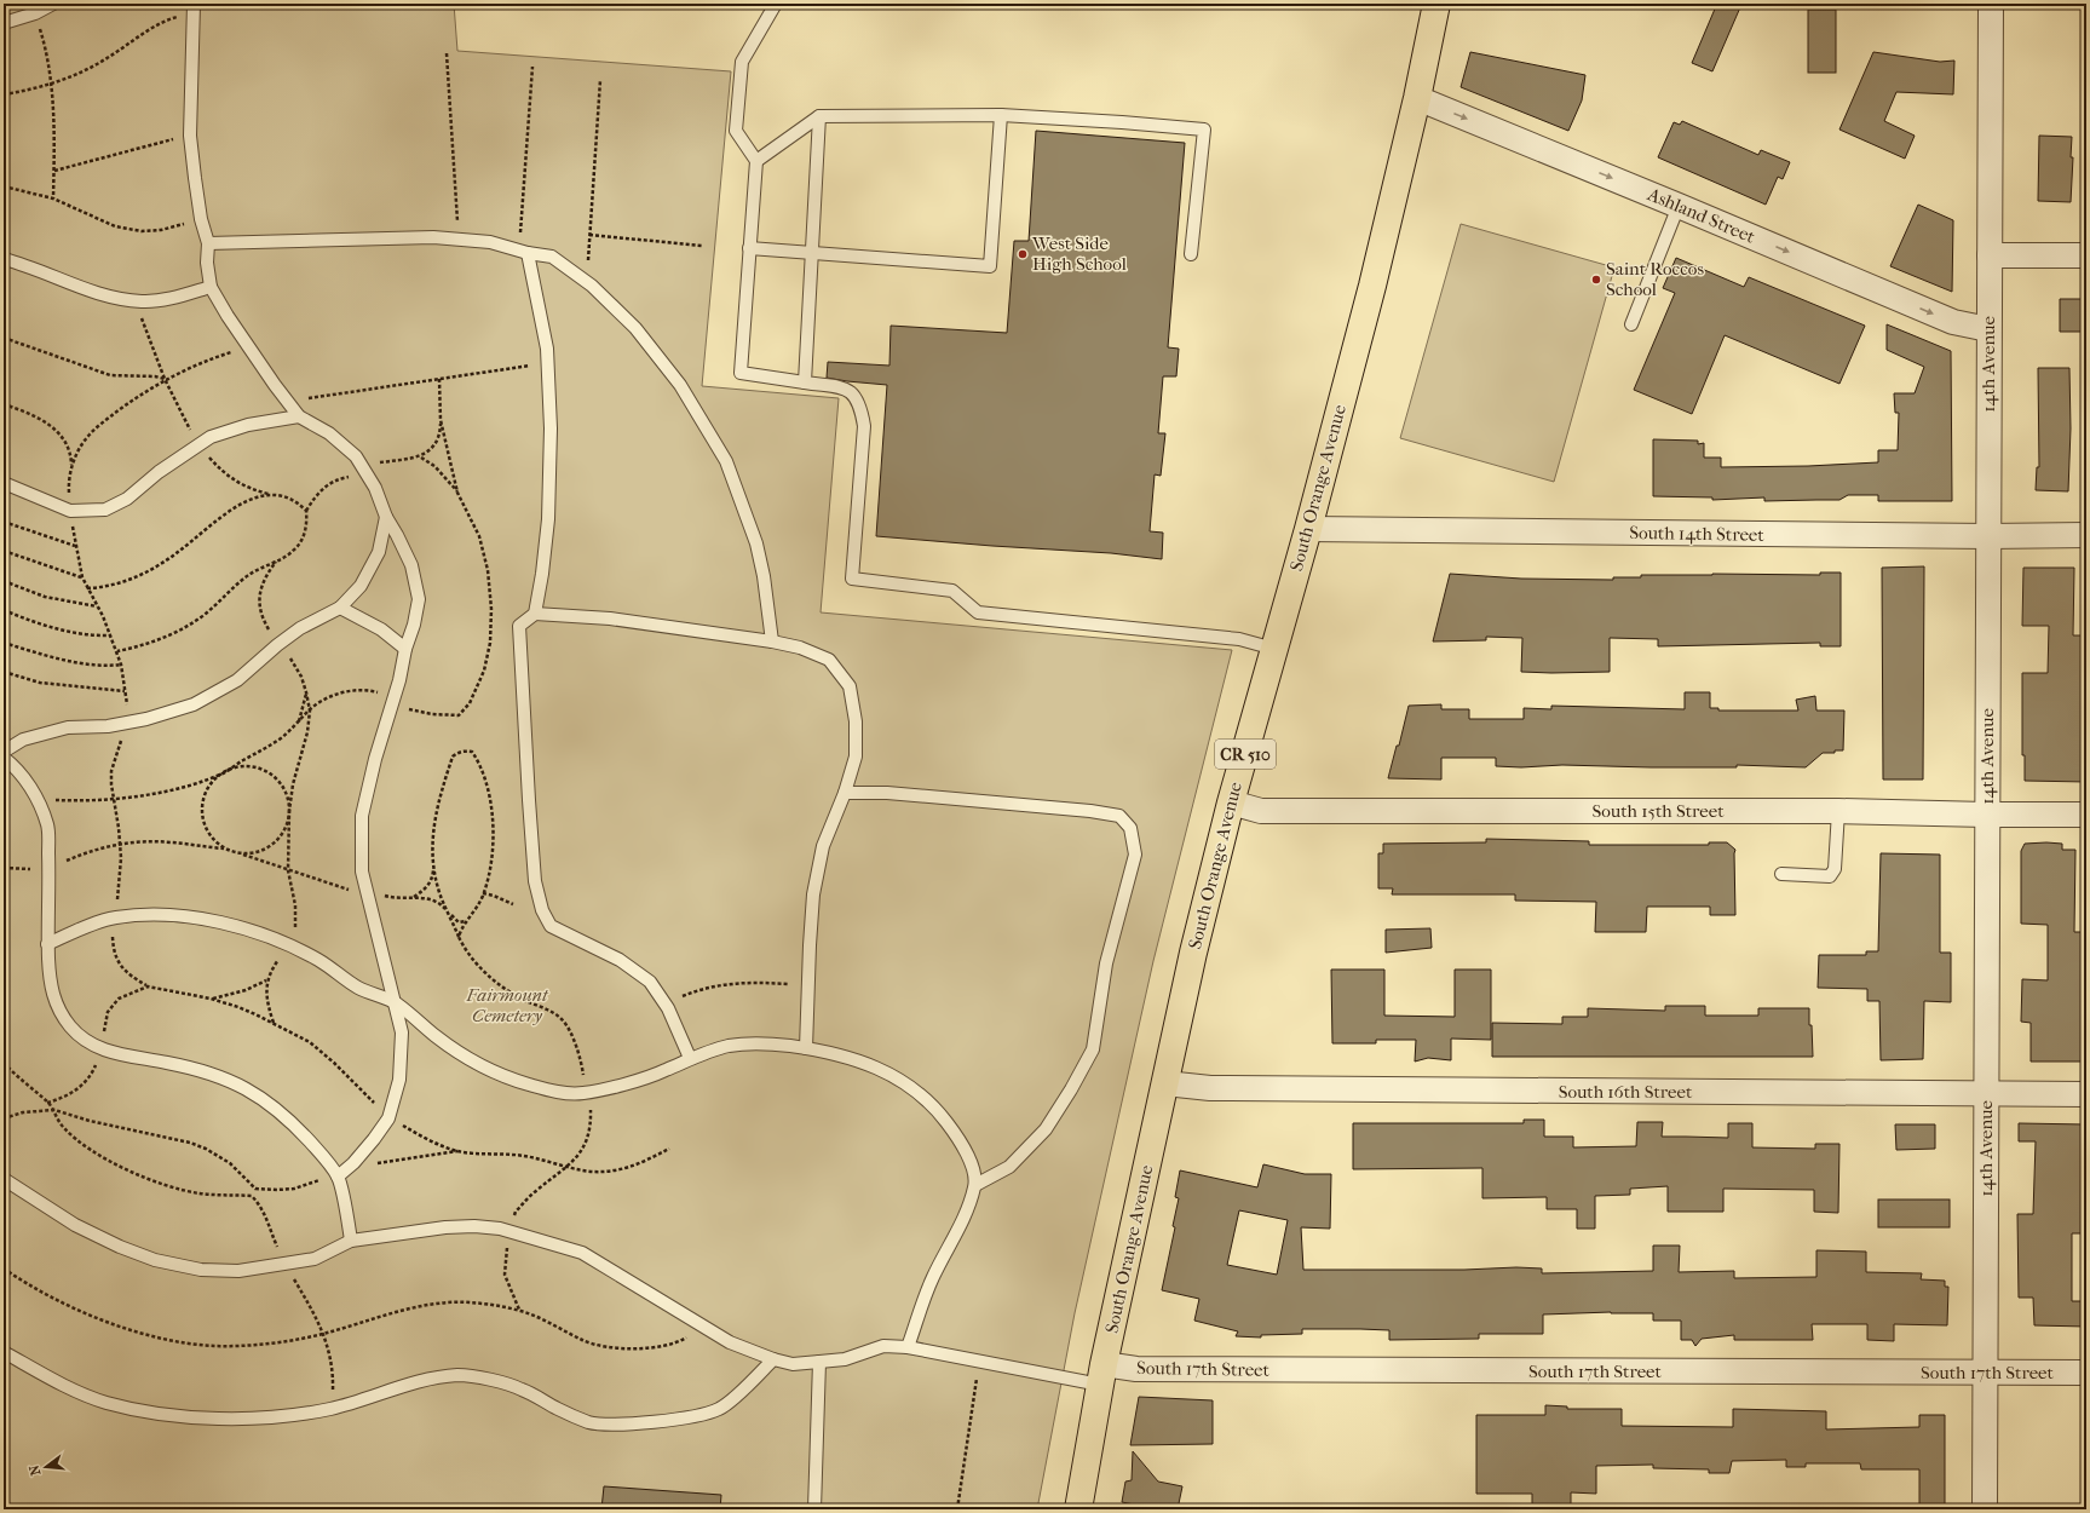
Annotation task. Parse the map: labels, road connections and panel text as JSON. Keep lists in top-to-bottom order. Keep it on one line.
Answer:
{"streets":{"main road":["South Orange Avenue","CR 510"],"street":["Ashland Street","14th Avenue","South 14th Street","South 15th Street","South 16th Street","South 17th Street"]},"crossings":[["Ashland Street","14th Avenue"],["Ashland Street","South Orange Avenue"],["14th Avenue","South 14th Street"],["14th Avenue","South 15th Street"],["14th Avenue","South 16th Street"],["14th Avenue","South 17th Street"],["South Orange Avenue","South 14th Street"],["South Orange Avenue","South 15th Street"],["South Orange Avenue","South 16th Street"],["South Orange Avenue","South 17th Street"]],"one_way":["Ashland Street"],"parks":["Fairmount Cemetery"],"places":["West Side High School","Saint Roccos School"],"north":"left"}
